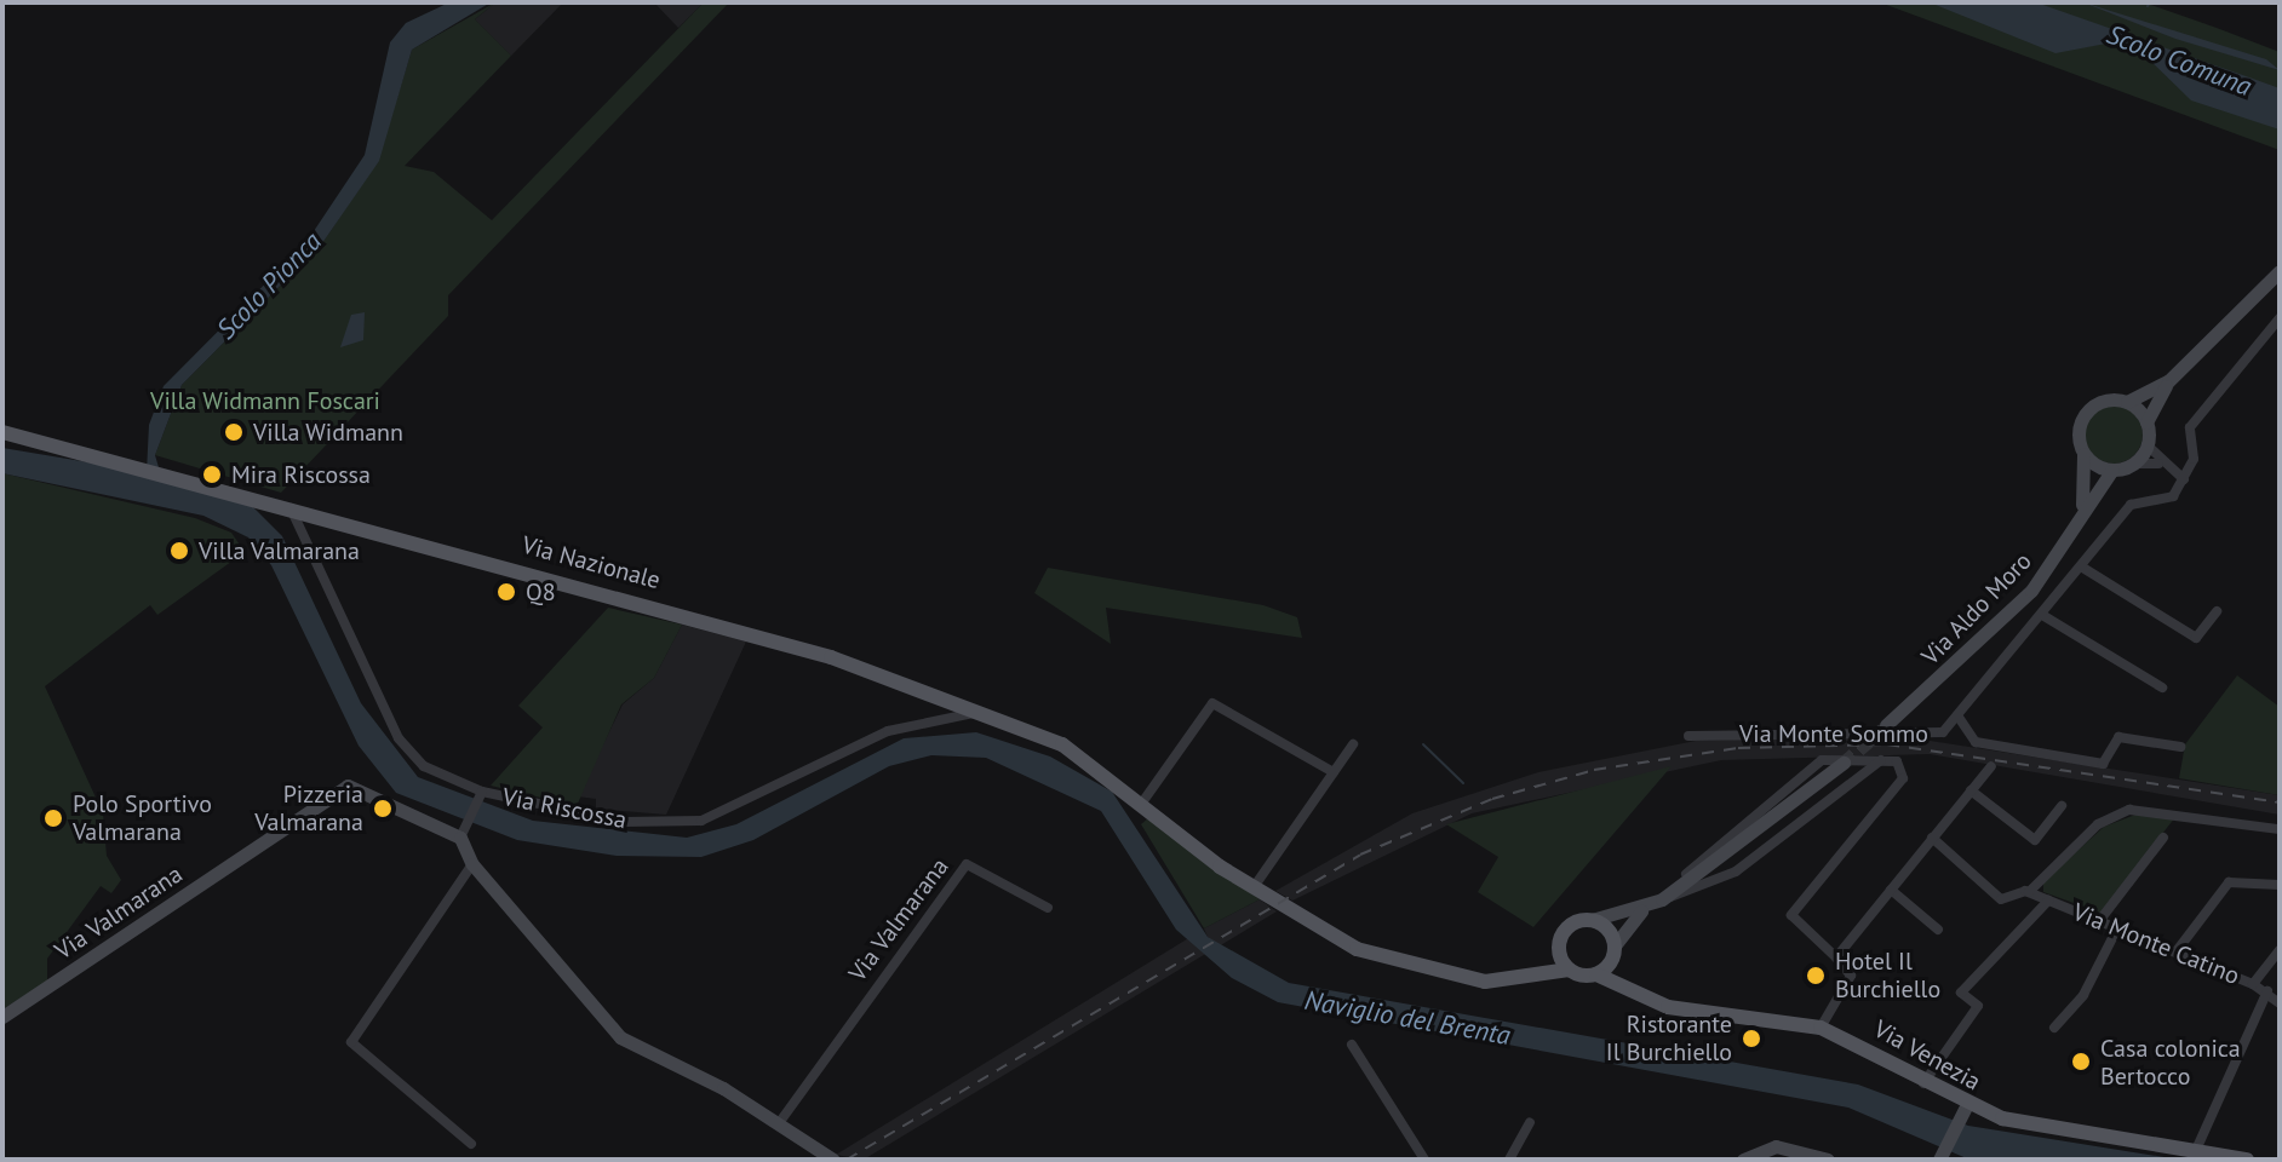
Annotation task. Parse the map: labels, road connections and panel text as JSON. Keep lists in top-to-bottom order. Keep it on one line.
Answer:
{"streets":{"main road":["Via Nazionale","Via Aldo Moro","Via Valmarana","Via Venezia"],"street":["Via Monte Sommo","Via Riscossa","Via Monte Catino"]},"crossings":[["Via Nazionale","Via Riscossa"]],"water":["Scolo Comuna","Scolo Pionca","Naviglio del Brenta"],"parks":["Villa Widmann Foscari"],"places":["Villa Widmann","Mira Riscossa","Villa Valmarana","Q8","Pizzeria Valmarana","Polo Sportivo Valmarana","Hotel Il Burchiello","Ristorante Il Burchiello","Casa colonica Bertocco"]}
